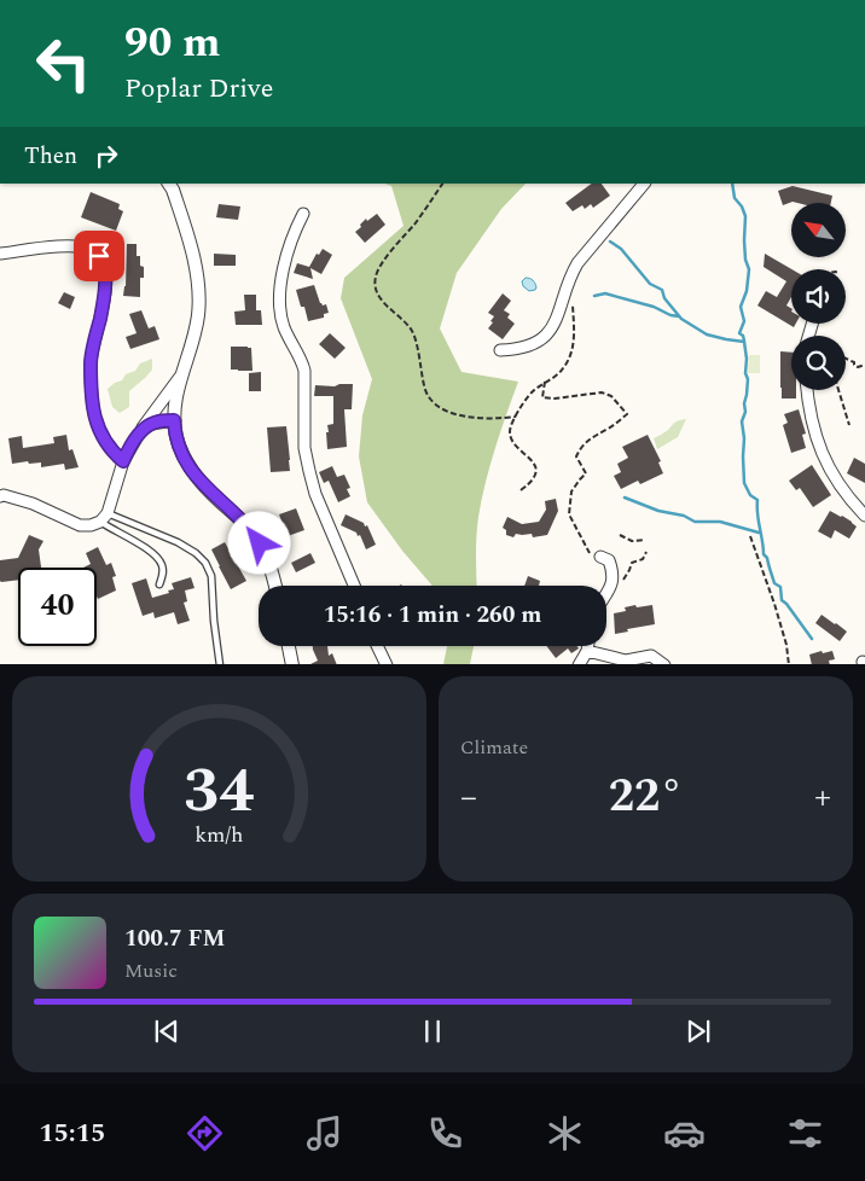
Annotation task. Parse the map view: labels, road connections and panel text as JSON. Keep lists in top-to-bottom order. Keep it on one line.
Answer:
{"north":"top left","page":{"turn":["90 m","Poplar Drive"],"then":"Then","limit":"40","trip":"15:16 · 1 min · 260 m","tile":"Climate","heat":["−","22°","+"],"song":["100.7 FM","Music"],"tabs":"15:15","gauge":["34","km/h"]}}
